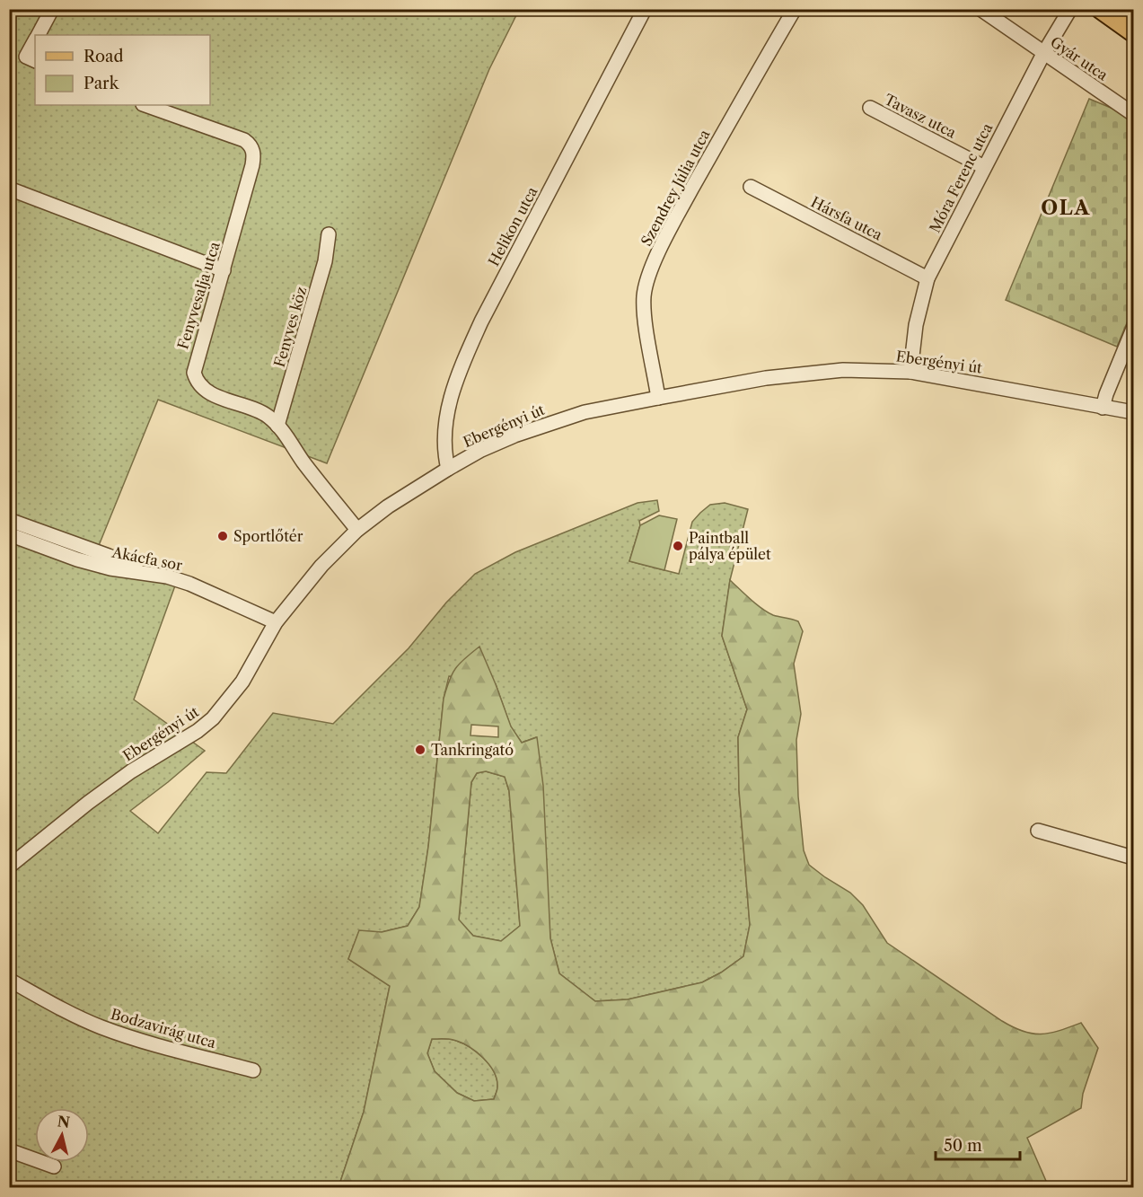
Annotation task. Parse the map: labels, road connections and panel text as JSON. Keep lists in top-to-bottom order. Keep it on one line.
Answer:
{"streets":{"street":["Gyár utca","Tavasz utca","Móra Ferenc utca","Szendrey Júlia utca","Hársfa utca","Helikon utca","Fenyvesalja utca","Fenyves köz","Ebergényi út","Akácfa sor","Bodzavirág utca"]},"crossings":[["Gyár utca","Móra Ferenc utca"],["Tavasz utca","Móra Ferenc utca"],["Móra Ferenc utca","Hársfa utca"],["Móra Ferenc utca","Ebergényi út"],["Szendrey Júlia utca","Ebergényi út"],["Helikon utca","Ebergényi út"],["Fenyvesalja utca","Fenyves köz"],["Fenyvesalja utca","Ebergényi út"],["Ebergényi út","Akácfa sor"]],"districts":["OLA"],"places":["Sportlőtér","Paintball pálya épület","Tankringató"],"legend":["Road","Park"],"scale_bar":"50 m","north":"top"}
